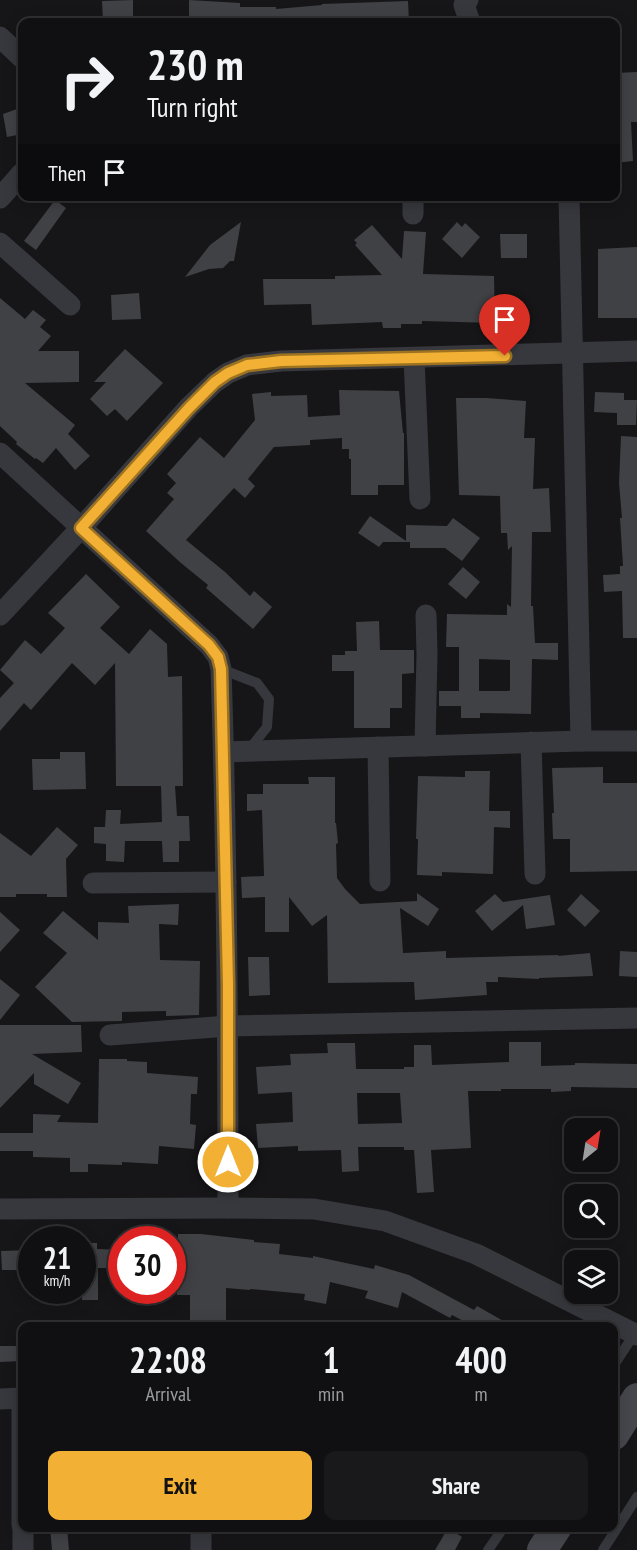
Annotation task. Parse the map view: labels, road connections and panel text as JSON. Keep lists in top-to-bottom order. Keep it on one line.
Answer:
{"north":"top right","page":{"turn":["230 m","Turn right"],"then":"Then","speed":"21 km/h","limit":"30","eta":["22:08","Arrival","1","min","400","m"],"buttons":["Exit","Share"]}}
